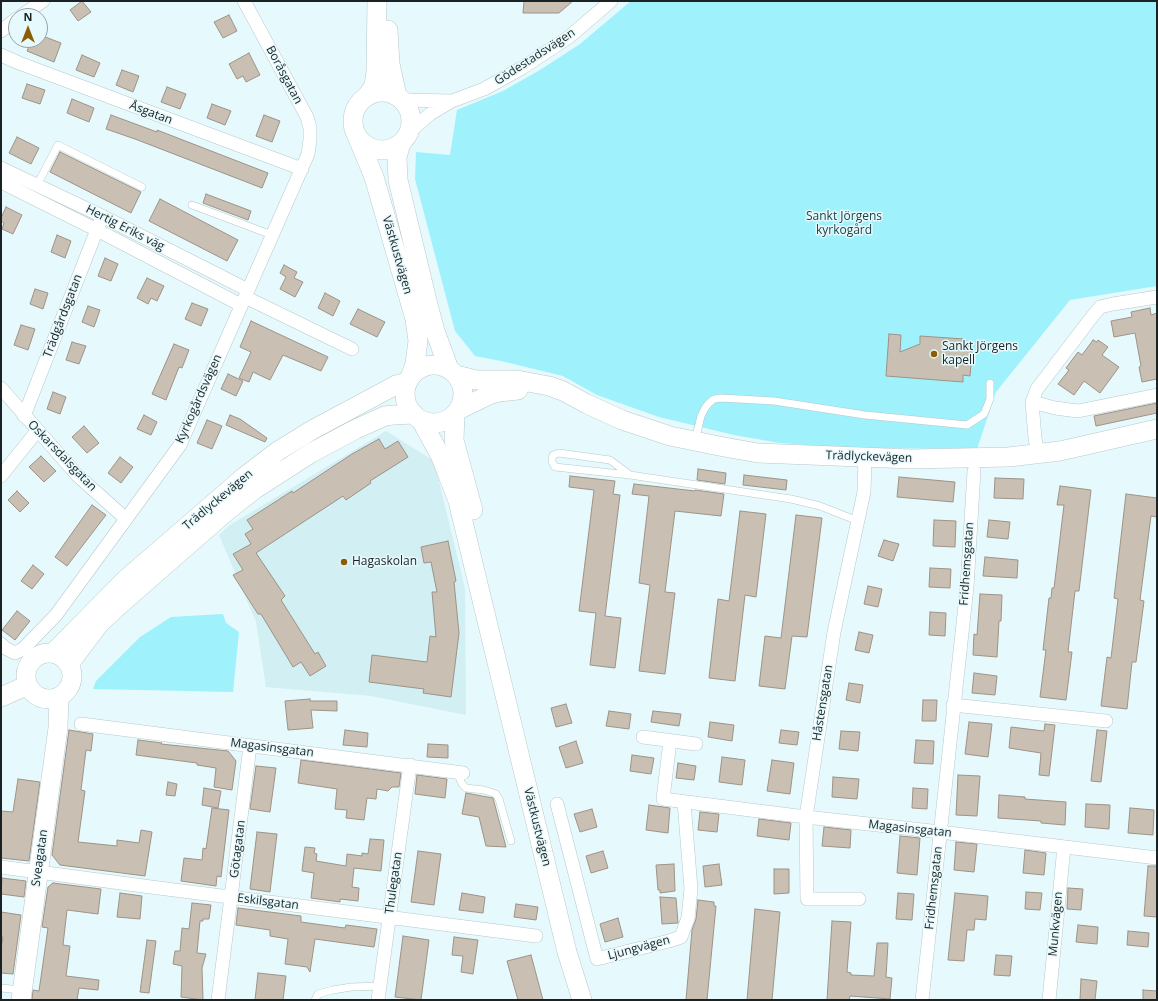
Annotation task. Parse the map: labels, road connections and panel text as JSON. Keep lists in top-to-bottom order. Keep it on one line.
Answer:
{"streets":{"street":["Gödestadsvägen","Boråsgatan","Åsgatan","Hertig Eriks väg","Västkustvägen","Trädgårdsgatan","Kyrkogårdsvägen","Oskarsdalsgatan","Trädlyckevägen","Fridhemsgatan","Håstensgatan","Magasinsgatan","Götagatan","Sveagatan","Thulegatan","Eskilsgatan","Munkvägen","Ljungvägen"]},"crossings":[["Gödestadsvägen","Västkustvägen"],["Boråsgatan","Kyrkogårdsvägen"],["Åsgatan","Kyrkogårdsvägen"],["Hertig Eriks väg","Trädgårdsgatan"],["Hertig Eriks väg","Kyrkogårdsvägen"],["Västkustvägen","Trädlyckevägen"],["Trädgårdsgatan","Oskarsdalsgatan"],["Kyrkogårdsvägen","Oskarsdalsgatan"],["Trädlyckevägen","Håstensgatan"],["Trädlyckevägen","Sveagatan"],["Fridhemsgatan","Magasinsgatan"],["Håstensgatan","Magasinsgatan"],["Magasinsgatan","Götagatan"],["Magasinsgatan","Thulegatan"],["Magasinsgatan","Munkvägen"],["Magasinsgatan","Ljungvägen"],["Götagatan","Eskilsgatan"],["Sveagatan","Eskilsgatan"],["Thulegatan","Eskilsgatan"]],"parks":["Sankt Jörgens kyrkogård"],"places":["Sankt Jörgens kapell","Hagaskolan"],"north":"top"}
